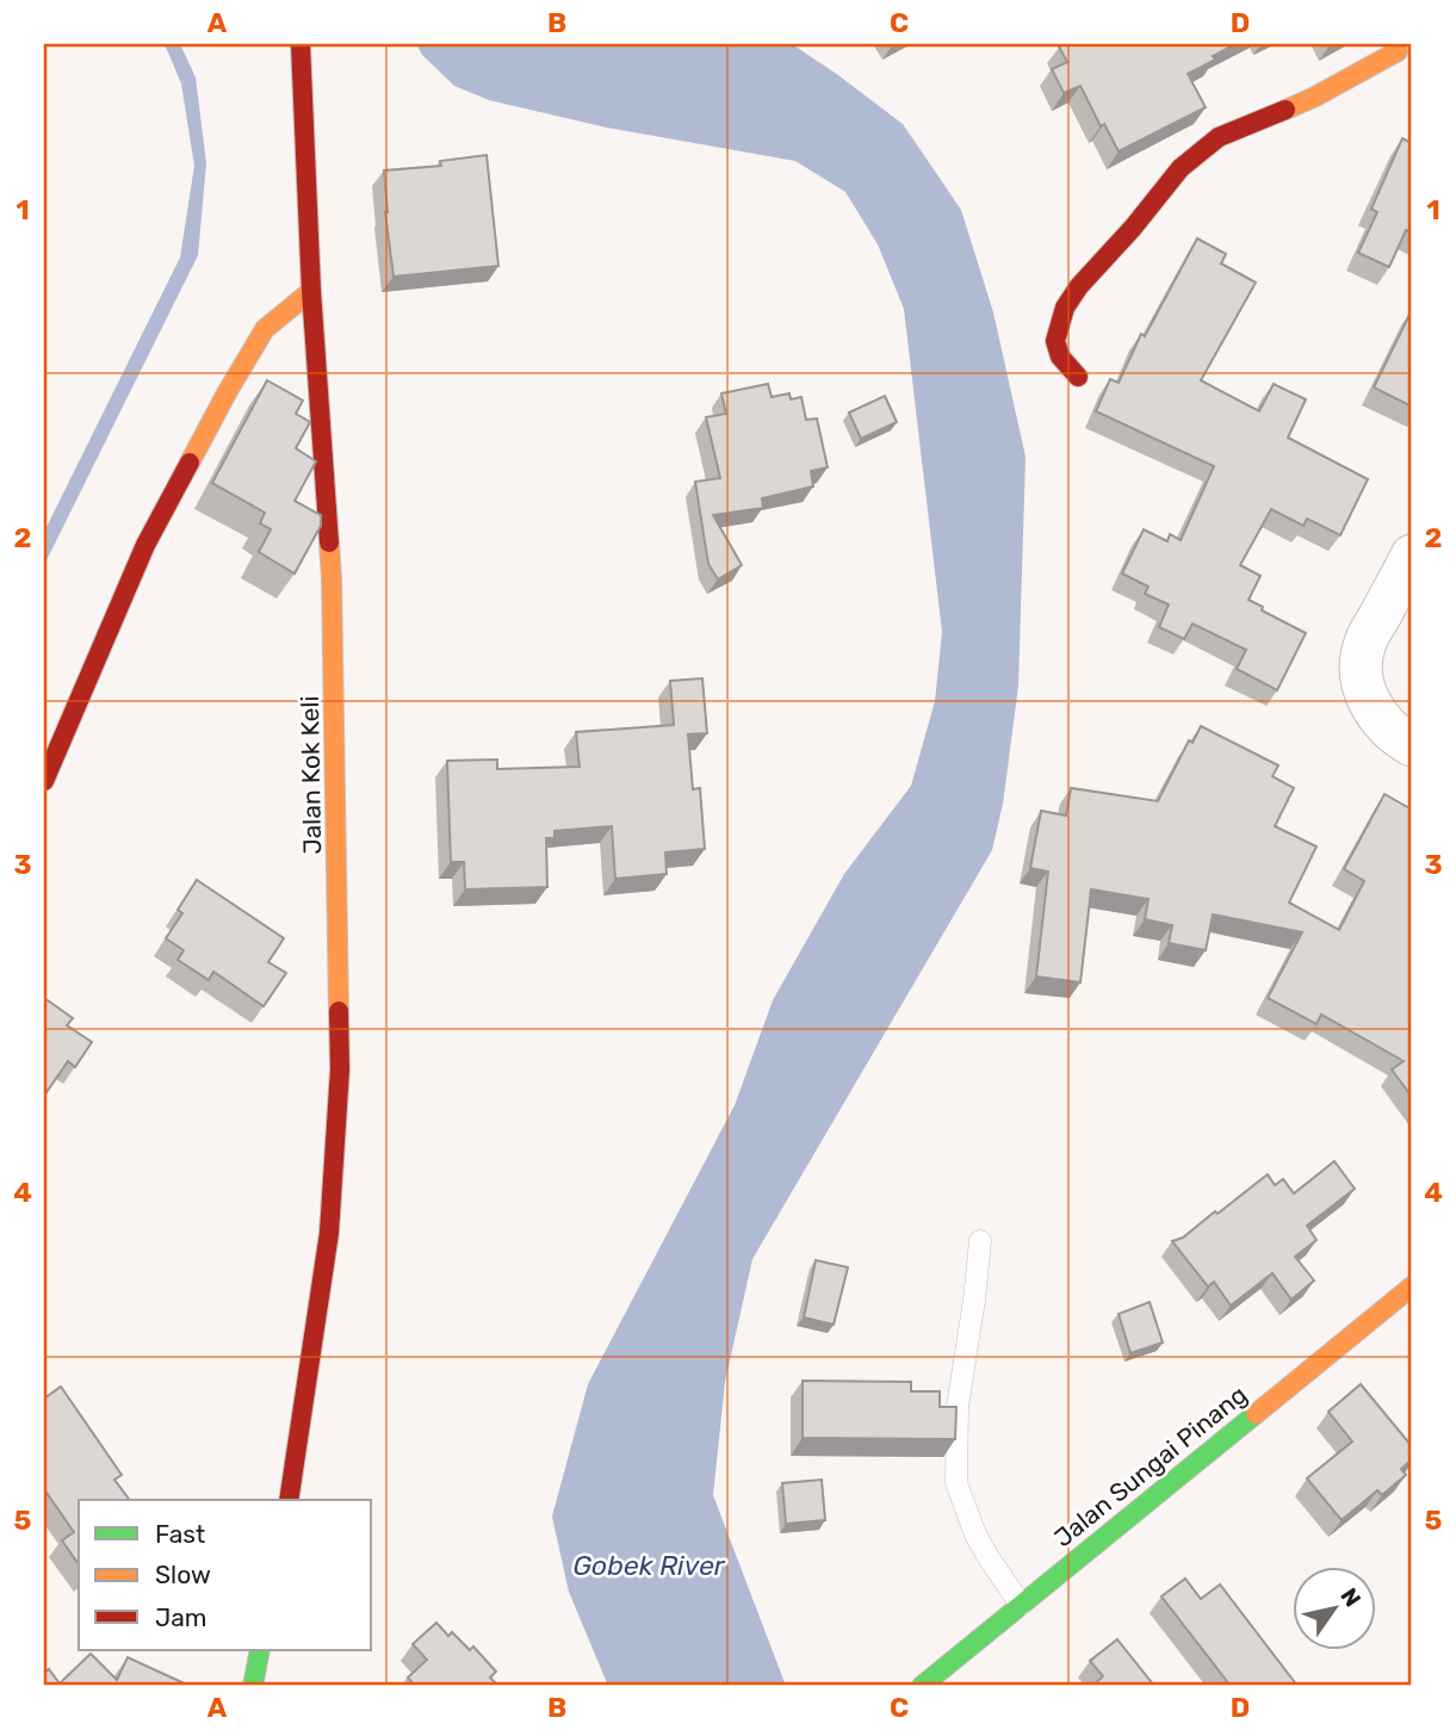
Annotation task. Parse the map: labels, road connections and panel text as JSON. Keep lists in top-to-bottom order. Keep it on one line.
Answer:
{"streets":{"street":["Jalan Kok Keli","Jalan Sungai Pinang"]},"water":["Gobek River"],"legend":["Fast","Slow","Jam"],"north":"top right","grid":{"columns":["A","B","C","D"],"rows":["1","2","3","4","5"]}}
